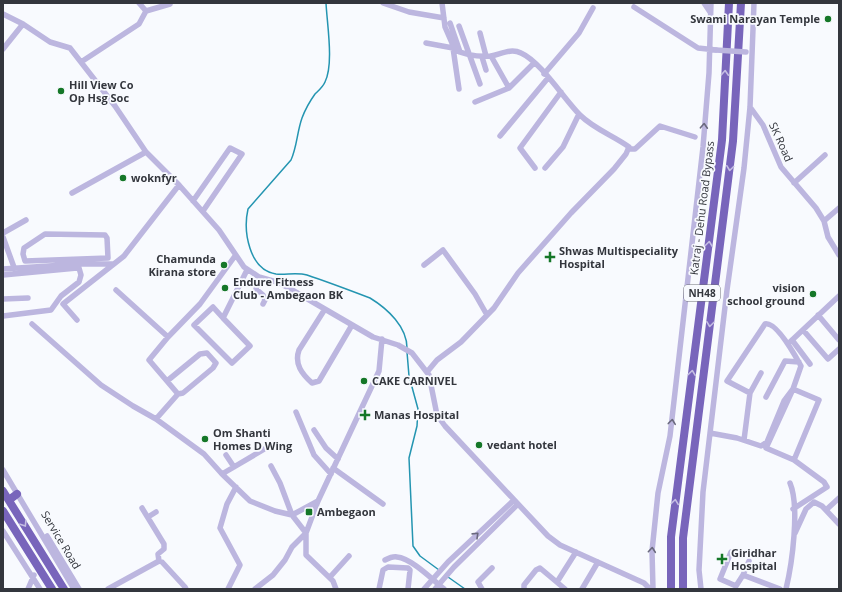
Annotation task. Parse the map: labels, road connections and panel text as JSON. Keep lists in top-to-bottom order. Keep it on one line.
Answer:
{"streets":{"highway":["Katraj - Dehu Road Bypass","NH48"],"street":["SK Road","Service Road"]},"places":{"other":["Swami Narayan Temple","Hill View Co Op Hsg Soc","woknfyr","Chamunda Kirana store","Endure Fitness Club - Ambegaon BK","vision school ground","CAKE CARNIVEL","Om Shanti Homes D Wing","vedant hotel"],"health":["Shwas Multispeciality Hospital","Manas Hospital","Giridhar Hospital"],"transit":["Ambegaon"]}}
